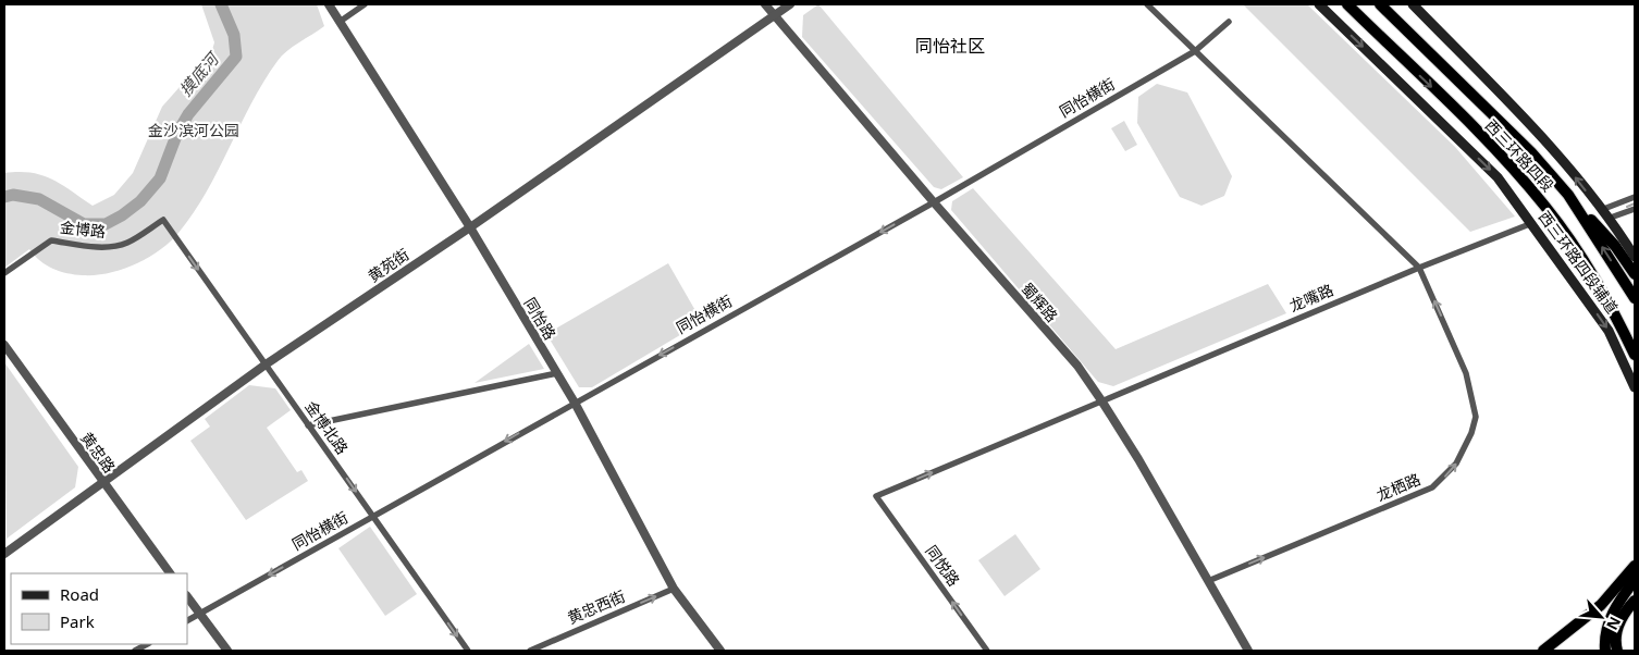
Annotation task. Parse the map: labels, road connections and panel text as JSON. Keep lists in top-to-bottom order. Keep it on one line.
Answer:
{"streets":{"highway":["西三环路四段"],"main road":["西三环路四段辅道"],"street":["同怡横街","金博路","黄苑街","龙嘴路","蜀辉路","同怡路","金博北路","黄忠路","龙栖路","同悦路","黄忠西街"]},"crossings":[["同怡横街","蜀辉路"],["同怡横街","同怡路"],["同怡横街","金博北路"],["金博路","金博北路"],["西三环路四段辅道","龙嘴路"],["黄苑街","蜀辉路"],["黄苑街","同怡路"],["黄苑街","金博北路"],["黄苑街","黄忠路"],["龙嘴路","蜀辉路"],["龙嘴路","龙栖路"],["龙嘴路","同悦路"],["蜀辉路","龙栖路"],["同怡路","黄忠西街"]],"one_way":["同怡横街","金博北路","同悦路","黄忠西街"],"districts":["同怡社区"],"water":["摸底河"],"parks":["金沙滨河公园"],"legend":["Road","Park"],"north":"bottom right"}
